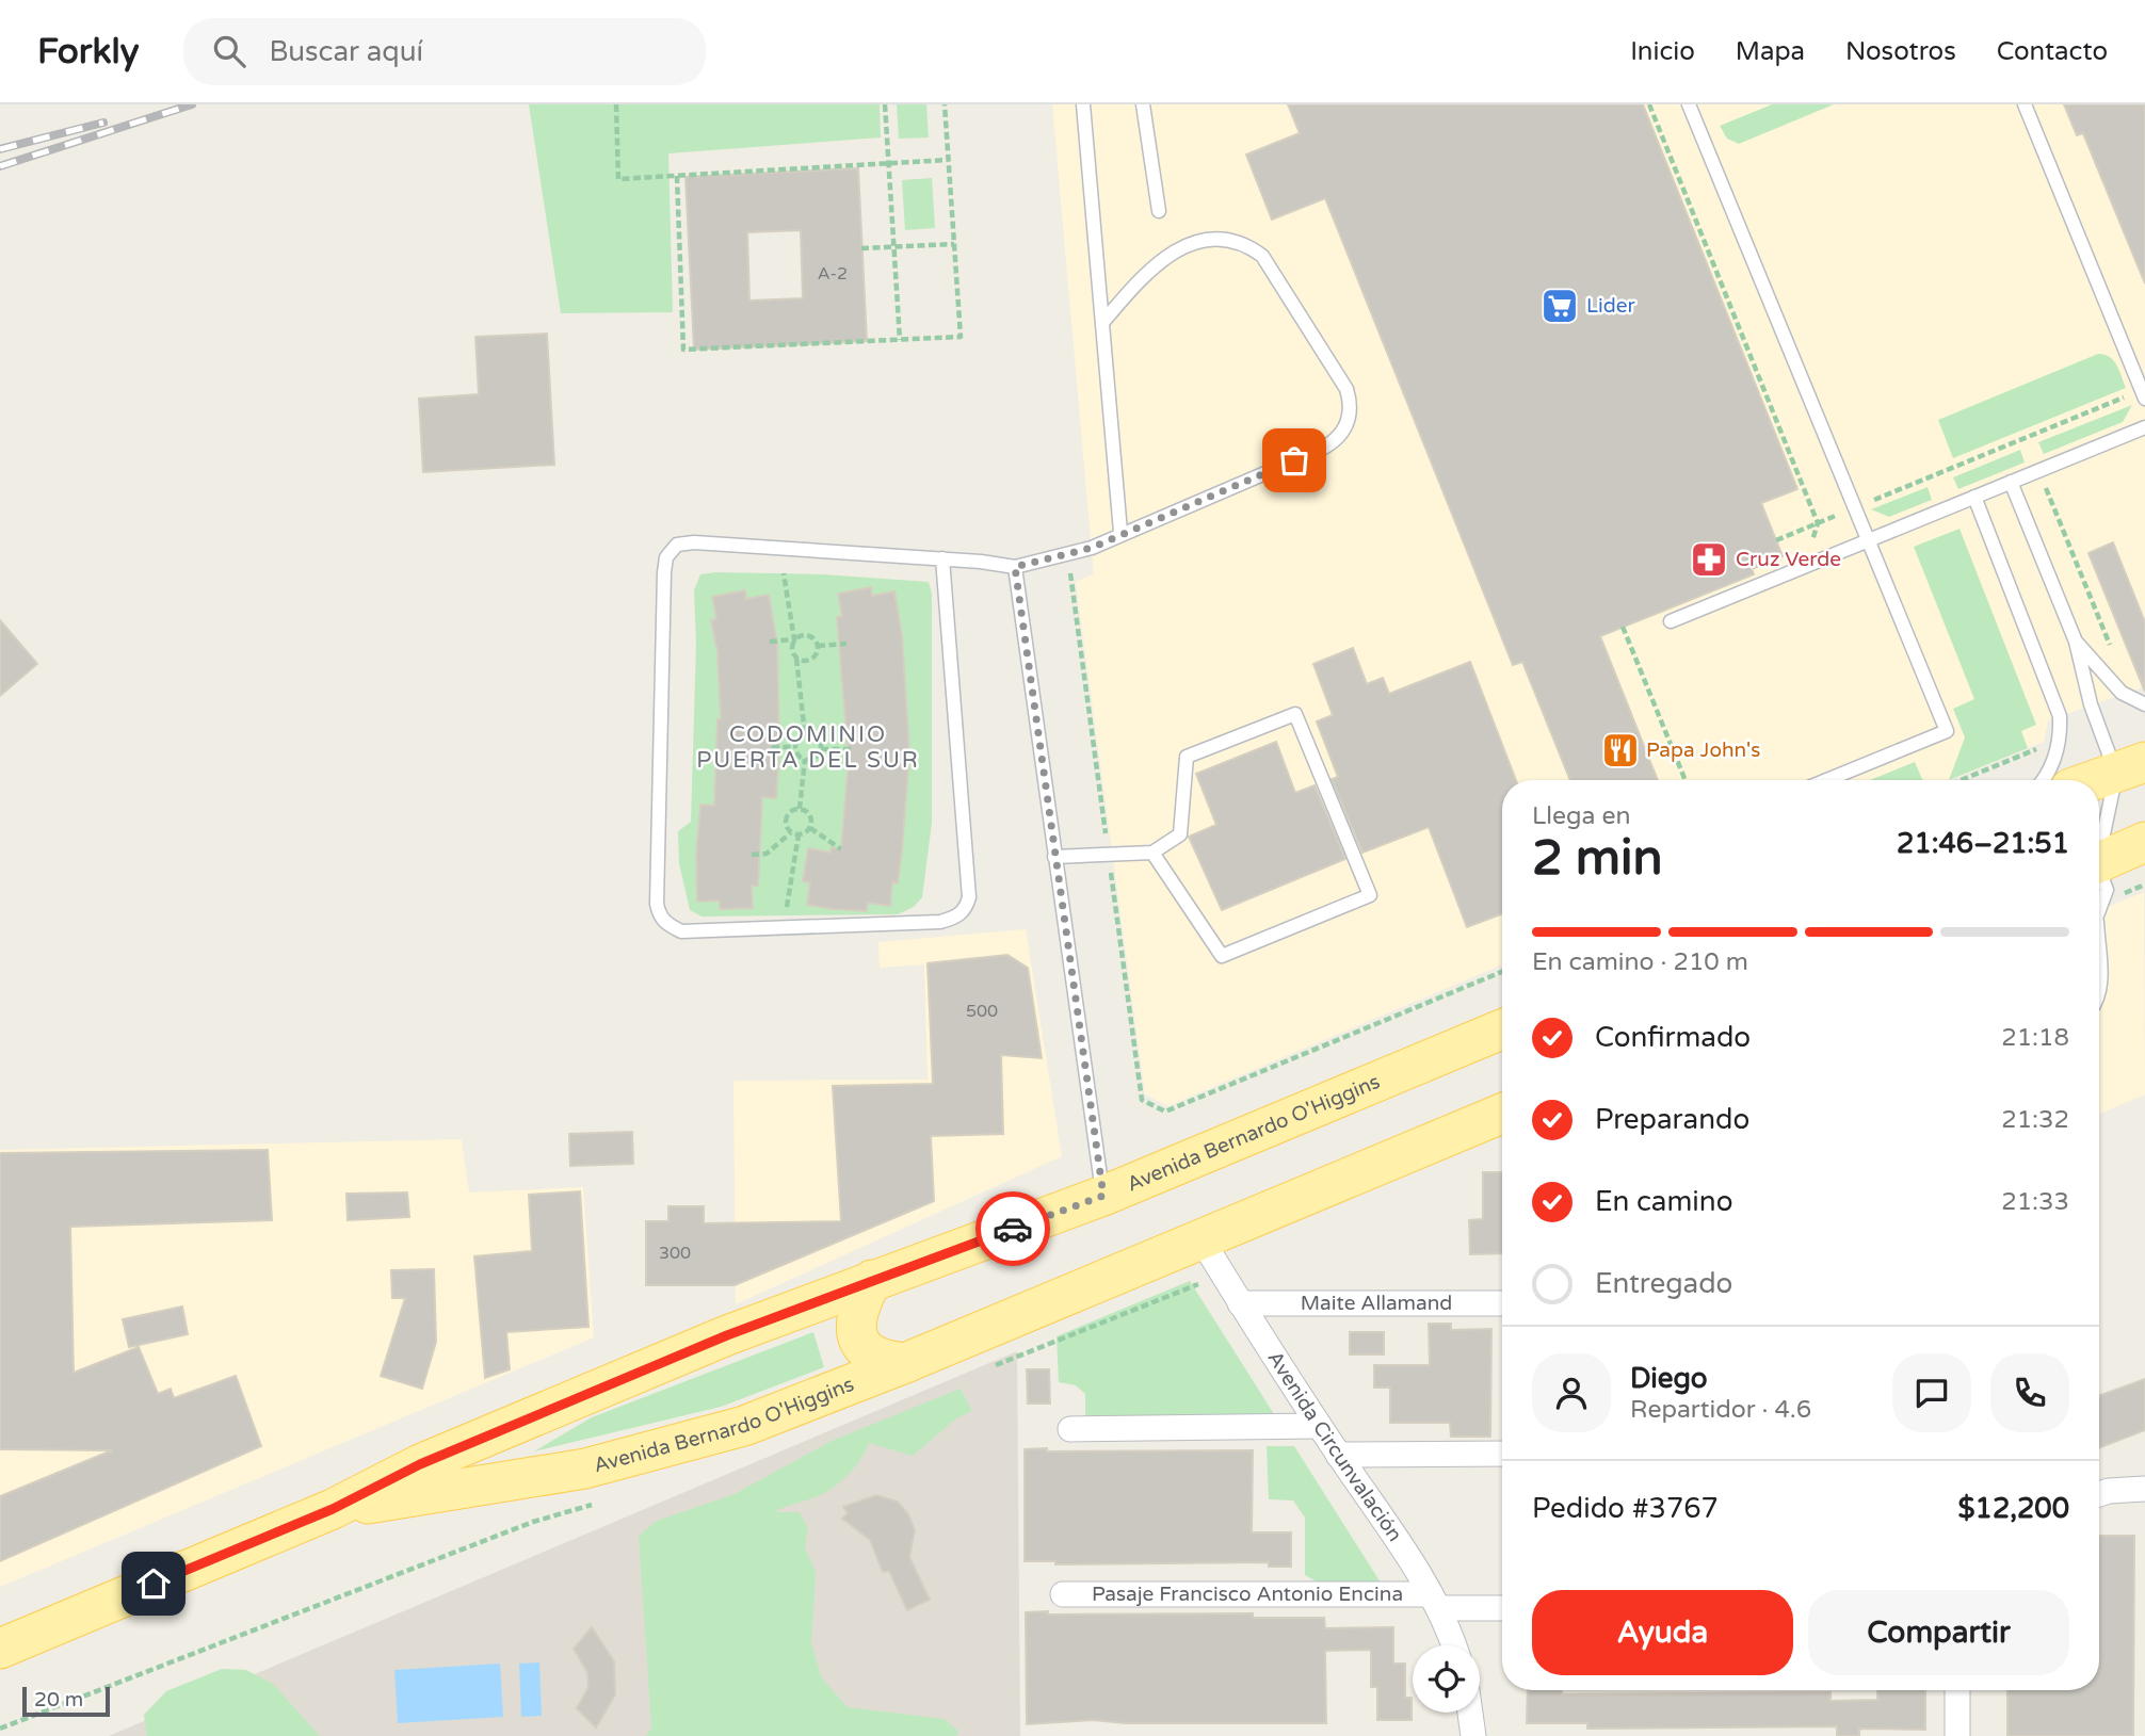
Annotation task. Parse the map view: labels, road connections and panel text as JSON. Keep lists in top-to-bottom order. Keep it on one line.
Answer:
{"streets":{"main road":["Avenida Bernardo O'Higgins"],"street":["Maite Allamand","Avenida Circunvalación","Pasaje Francisco Antonio Encina"]},"crossings":[["Avenida Bernardo O'Higgins","Avenida Circunvalación"],["Maite Allamand","Avenida Circunvalación"],["Avenida Circunvalación","Pasaje Francisco Antonio Encina"]],"districts":["CODOMINIO PUERTA DEL SUR"],"places":{"supermarket":["Lider"],"pharmacy":["Cruz Verde"],"restaurant":["Papa John's"]},"house_numbers":["A-2","500","300"],"scale_bar":"20 m","page":{"header":"Forkly","search":"Buscar aquí","nav":["Inicio","Mapa","Nosotros","Contacto"],"heading":["2 min","Llega en","21:46–21:51"],"panel":["Diego","Repartidor · 4.6","Pedido #3767","$12,200"],"bar":"En camino · 210 m","list":[["Confirmado","21:18"],["Preparando","21:32"],["En camino","21:33"],"Entregado"],"buttons":["Ayuda","Compartir"],"scale":"20 m"}}
